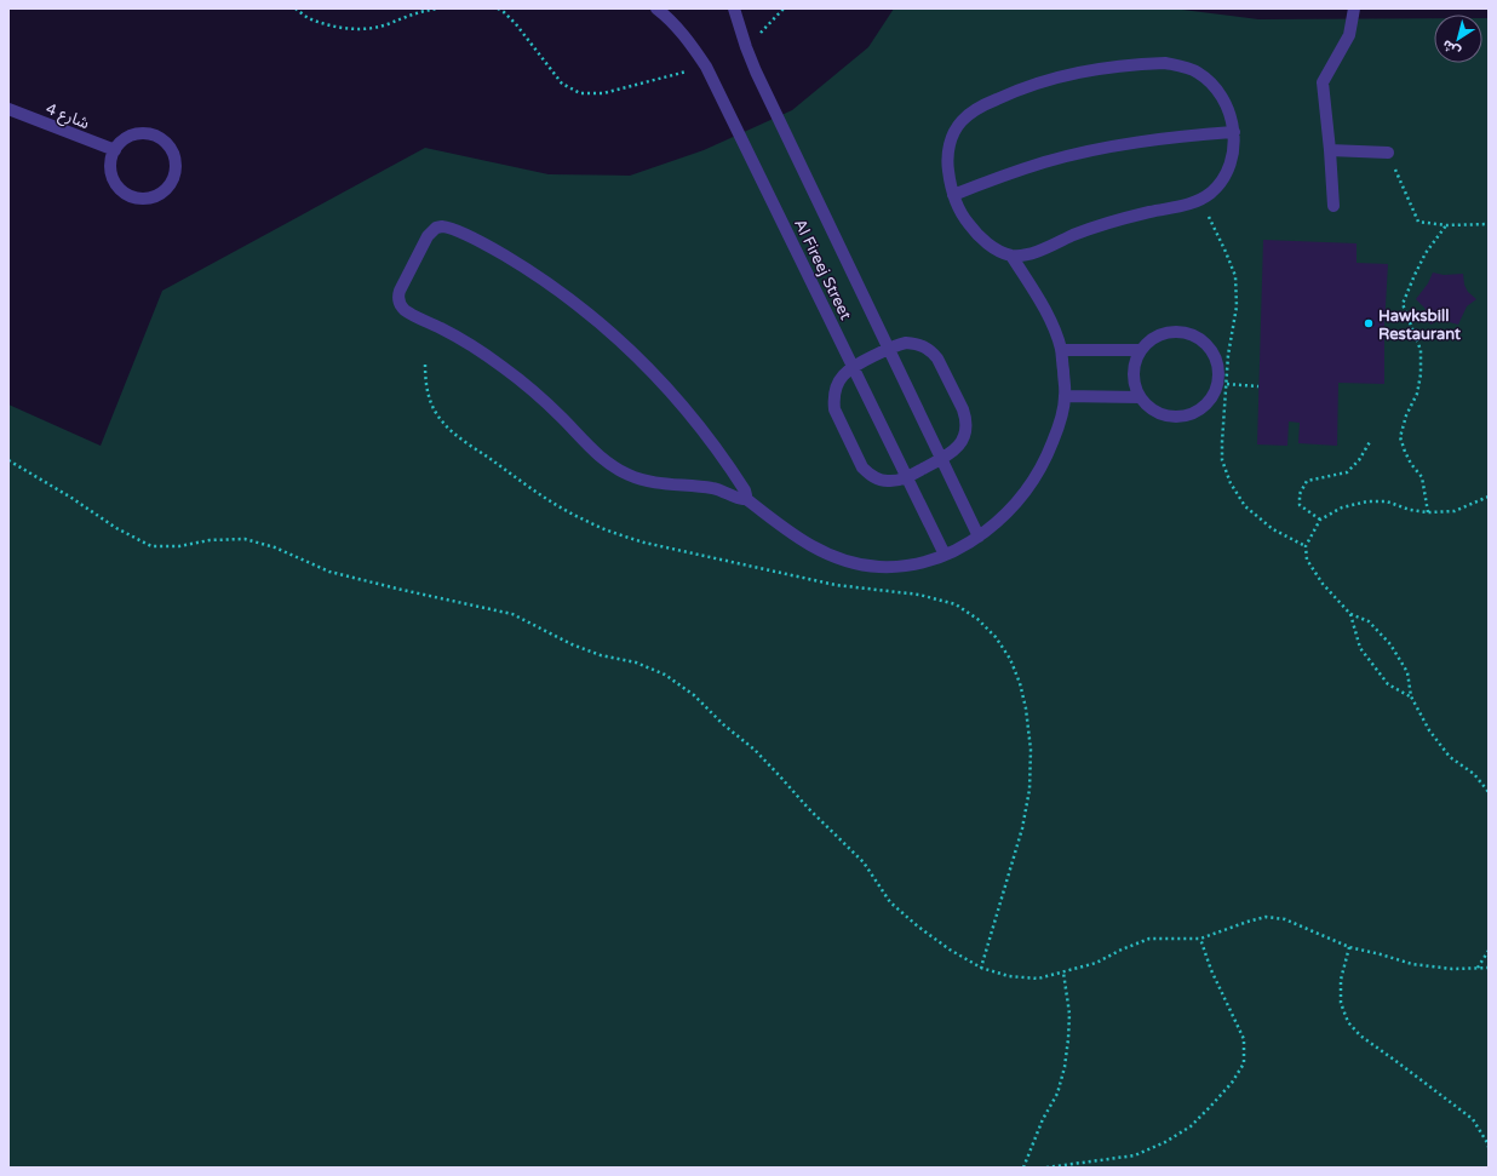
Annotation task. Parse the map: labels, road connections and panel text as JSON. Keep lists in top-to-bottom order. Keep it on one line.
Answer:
{"streets":{"street":["شارع 4","Al Fireej Street"]},"places":["Hawksbill Restaurant"],"north":"bottom left"}
